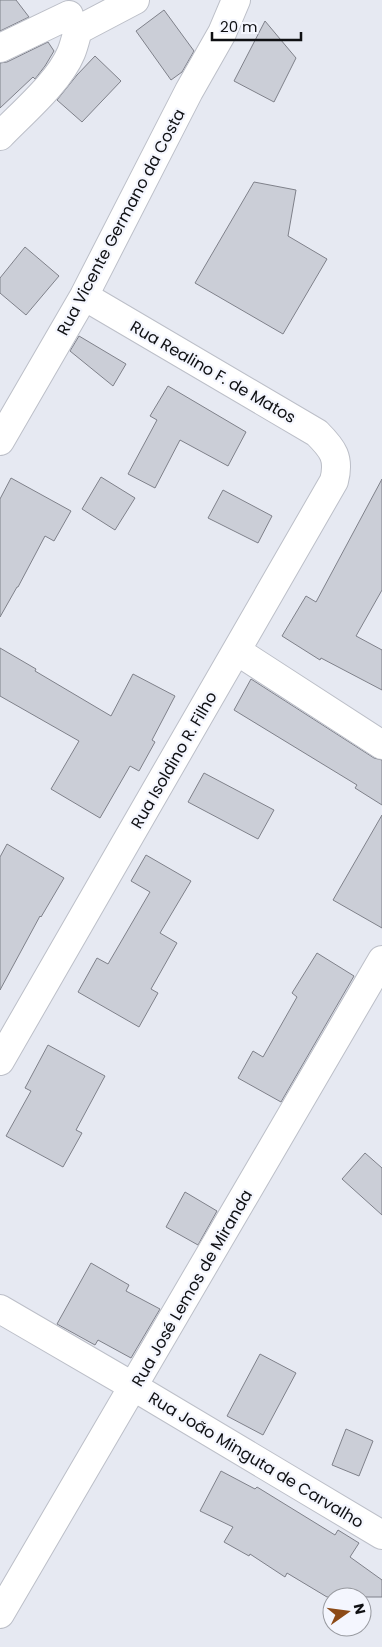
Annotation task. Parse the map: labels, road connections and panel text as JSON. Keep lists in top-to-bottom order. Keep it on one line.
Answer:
{"streets":{"street":["Rua Vicente Germano da Costa","Rua Realino F. de Matos","Rua Isoldino R. Filho","Rua José Lemos de Miranda","Rua João Minguta de Carvalho"]},"crossings":[["Rua Vicente Germano da Costa","Rua Realino F. de Matos"],["Rua Realino F. de Matos","Rua Isoldino R. Filho"],["Rua José Lemos de Miranda","Rua João Minguta de Carvalho"]],"scale_bar":"20 m","north":"right"}
